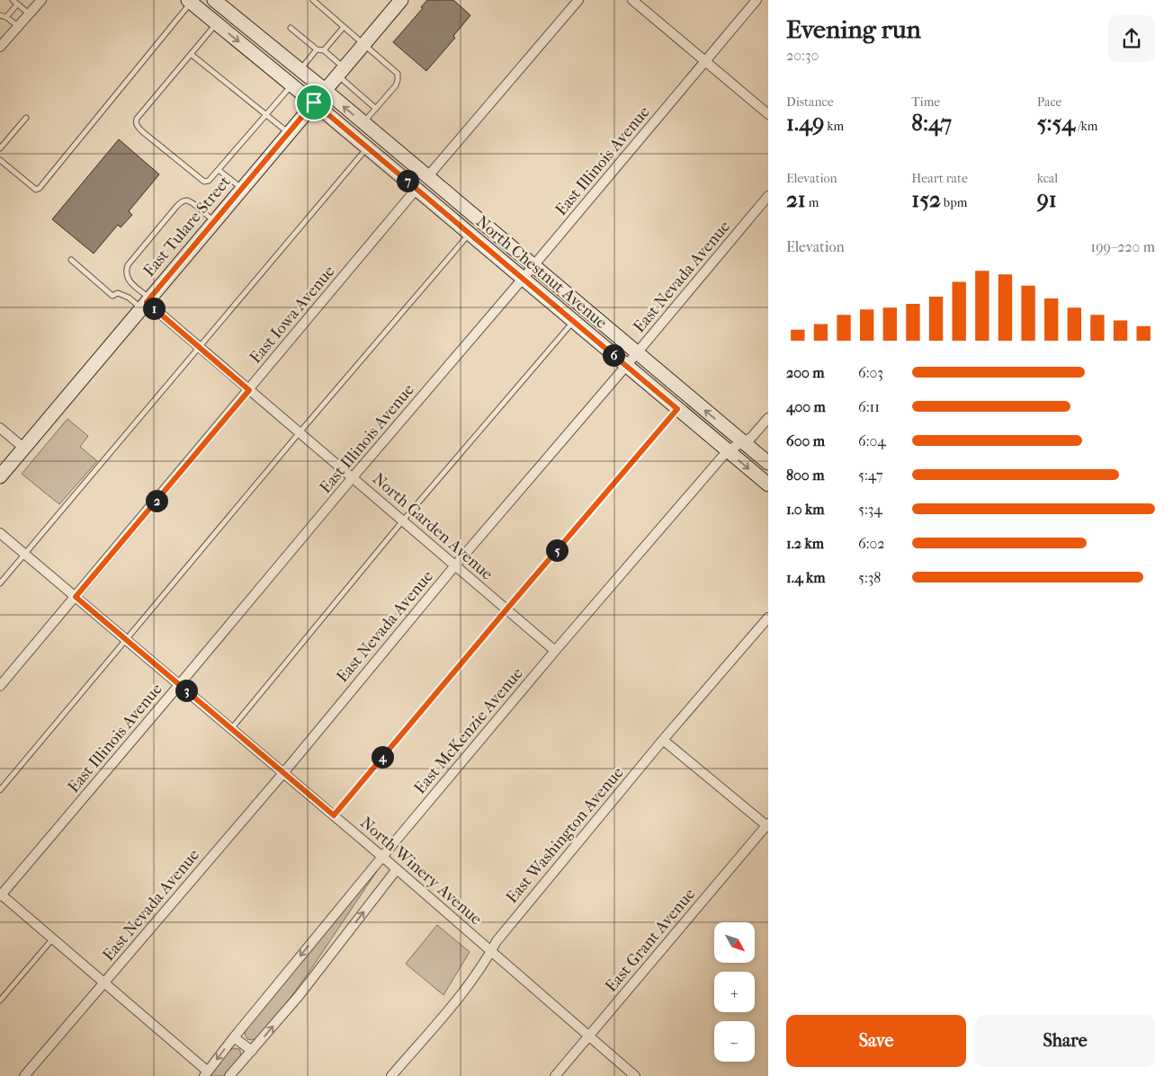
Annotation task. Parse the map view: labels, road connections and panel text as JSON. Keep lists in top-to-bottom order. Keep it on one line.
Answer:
{"streets":{"main road":["East Tulare Street","North Chestnut Avenue"],"street":["East Illinois Avenue","East Nevada Avenue","East Iowa Avenue","North Garden Avenue","East McKenzie Avenue","East Washington Avenue","North Winery Avenue","East Grant Avenue"]},"crossings":[["East Illinois Avenue","North Chestnut Avenue"],["East Illinois Avenue","North Garden Avenue"],["East Illinois Avenue","North Winery Avenue"],["East Tulare Street","North Chestnut Avenue"],["East Tulare Street","North Garden Avenue"],["North Chestnut Avenue","East Nevada Avenue"],["North Chestnut Avenue","East Iowa Avenue"],["North Chestnut Avenue","East McKenzie Avenue"],["East Nevada Avenue","North Garden Avenue"],["East Nevada Avenue","North Winery Avenue"],["East Iowa Avenue","North Garden Avenue"],["East Iowa Avenue","North Winery Avenue"],["North Garden Avenue","East McKenzie Avenue"],["East McKenzie Avenue","North Winery Avenue"],["East Washington Avenue","North Winery Avenue"],["North Winery Avenue","East Grant Avenue"]],"north":"bottom right","page":{"heading":["Evening run","20:30"],"stats":[["Distance","1.49 km"],["Time","8:47"],["Pace","5:54 /km"],["Elevation","21 m"],["Heart rate","152 bpm"],["kcal","91"]],"pins":["7","1","6","2","5","3","4"],"chart":["Elevation","199–220 m"],"list":[{"name":"200 m","note":"6:03"},{"name":"400 m","note":"6:11"},{"name":"600 m","note":"6:04"},{"name":"800 m","note":"5:47"},{"name":"1.0 km","note":"5:34"},{"name":"1.2 km","note":"6:02"},{"name":"1.4 km","note":"5:38"}],"map_buttons":["+","−"],"buttons":["Save","Share"]}}
